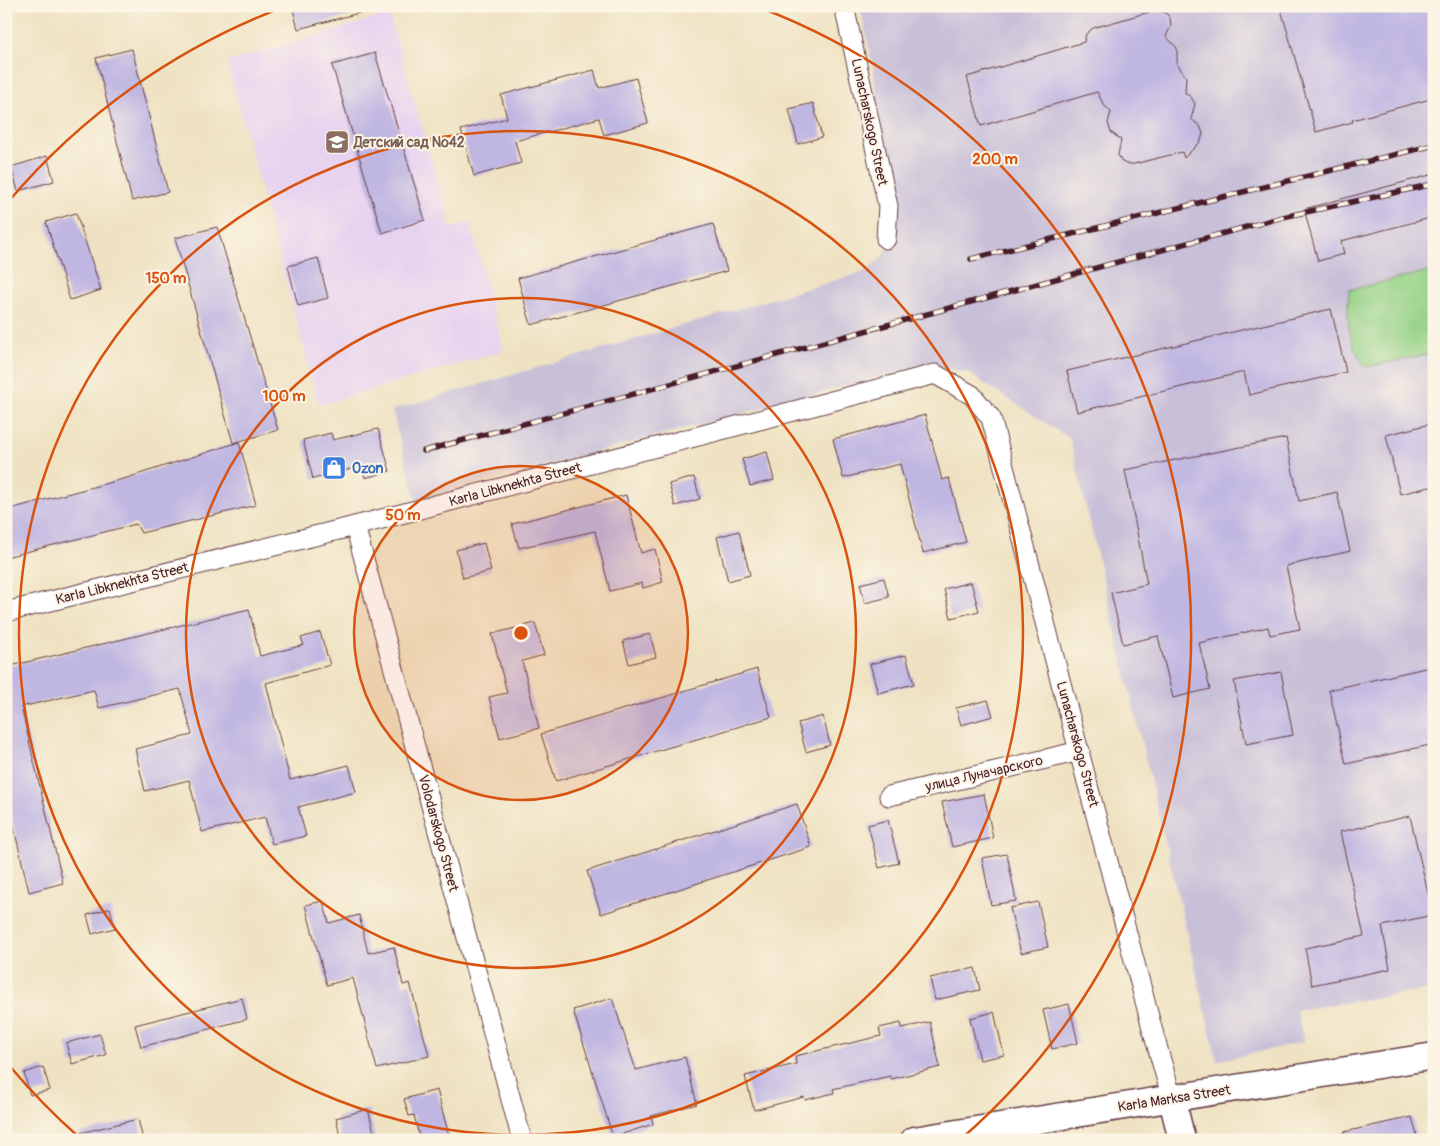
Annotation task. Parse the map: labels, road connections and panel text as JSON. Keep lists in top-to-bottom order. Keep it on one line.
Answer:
{"streets":{"street":["Lunacharskogo Street","Karla Libknekhta Street","улица Луначарского","Volodarskogo Street","Karla Marksa Street"]},"crossings":[["Lunacharskogo Street","Karla Libknekhta Street"],["Lunacharskogo Street","улица Луначарского"],["Lunacharskogo Street","Karla Marksa Street"],["Karla Libknekhta Street","Volodarskogo Street"]],"places":{"school or university":["Детский сад №42"],"shop":["Ozon"]},"rings":["200 m","150 m","100 m","50 m"]}
